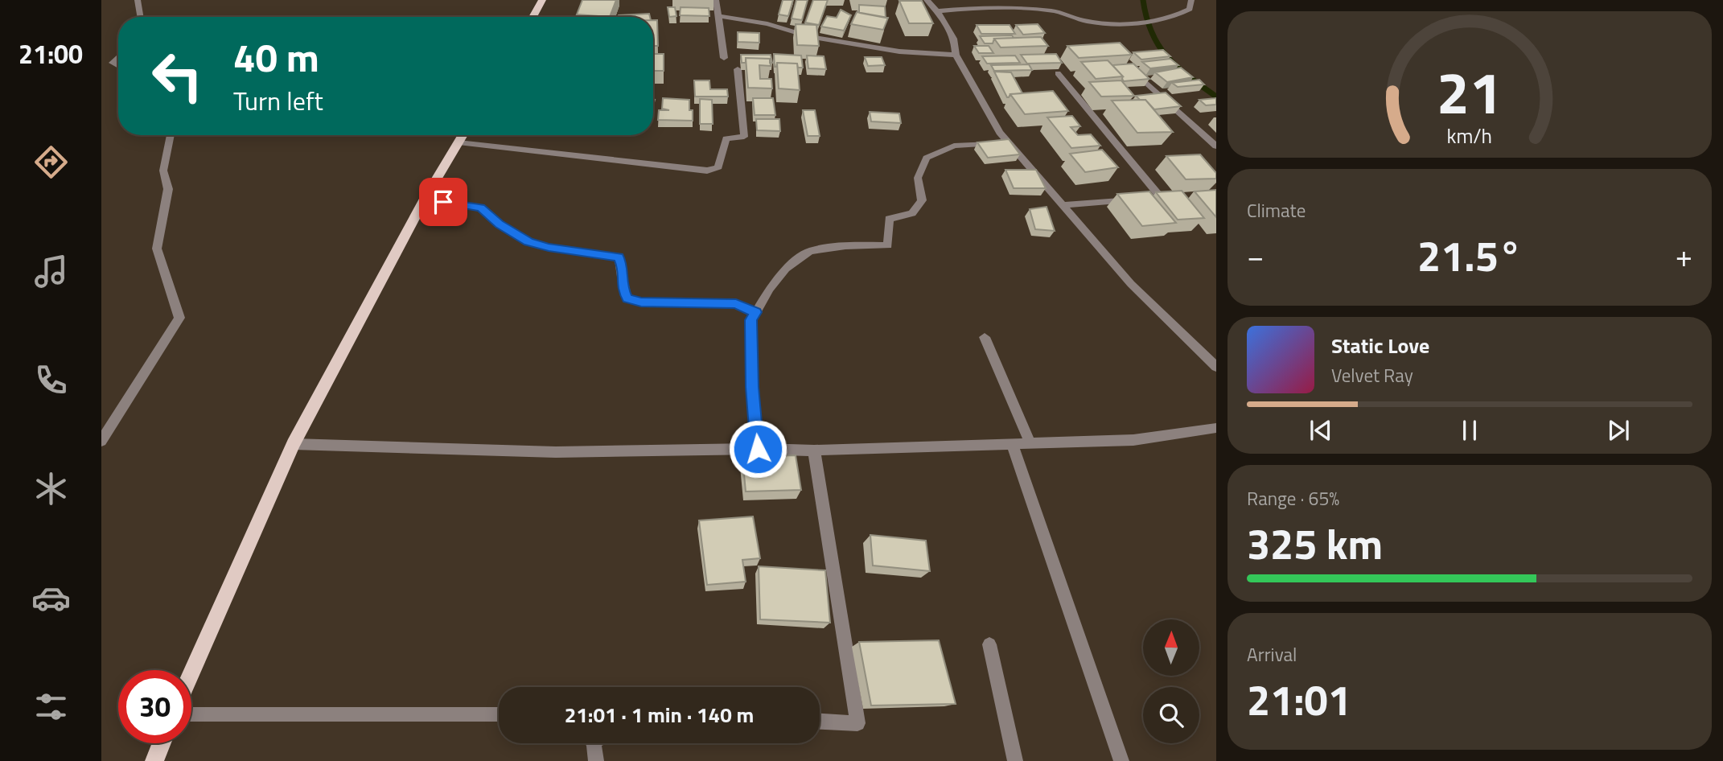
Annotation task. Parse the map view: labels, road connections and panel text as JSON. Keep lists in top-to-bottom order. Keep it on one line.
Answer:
{"north":"top","page":{"tabs":"21:00","turn":["40 m","Turn left"],"tile":["Climate",["Range · 65%","325 km"],["Arrival","21:01"]],"heat":["−","21.5°","+"],"song":["Static Love","Velvet Ray"],"limit":"30","trip":"21:01 · 1 min · 140 m","gauge":["21","km/h"]}}
